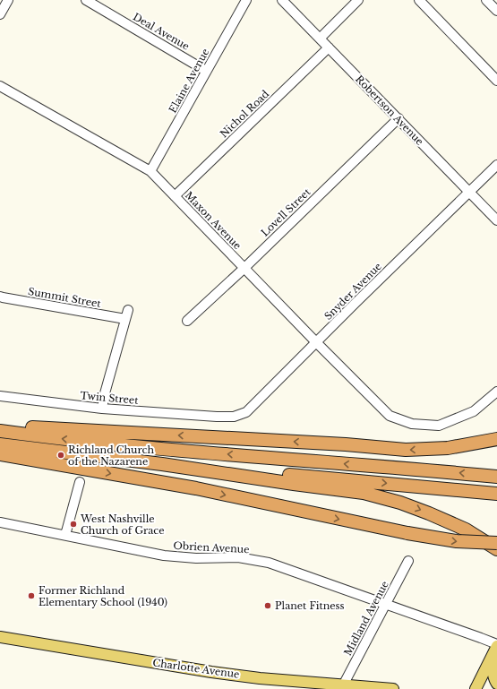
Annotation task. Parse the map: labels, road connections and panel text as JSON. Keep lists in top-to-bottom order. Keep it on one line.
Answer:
{"streets":{"main road":["Charlotte Avenue"],"street":["Deal Avenue","Elaine Avenue","Robertson Avenue","Nichol Road","Lovell Street","Maxon Avenue","Snyder Avenue","Summit Street","Twin Street","Obrien Avenue","Midland Avenue"]},"crossings":[["Deal Avenue","Elaine Avenue"],["Elaine Avenue","Maxon Avenue"],["Robertson Avenue","Nichol Road"],["Robertson Avenue","Lovell Street"],["Robertson Avenue","Snyder Avenue"],["Nichol Road","Maxon Avenue"],["Lovell Street","Maxon Avenue"],["Maxon Avenue","Snyder Avenue"],["Snyder Avenue","Twin Street"],["Summit Street","Twin Street"],["Obrien Avenue","Midland Avenue"],["Midland Avenue","Charlotte Avenue"]],"places":["Richland Church of the Nazarene","West Nashville Church of Grace","Former Richland Elementary School (1940)","Planet Fitness"]}
